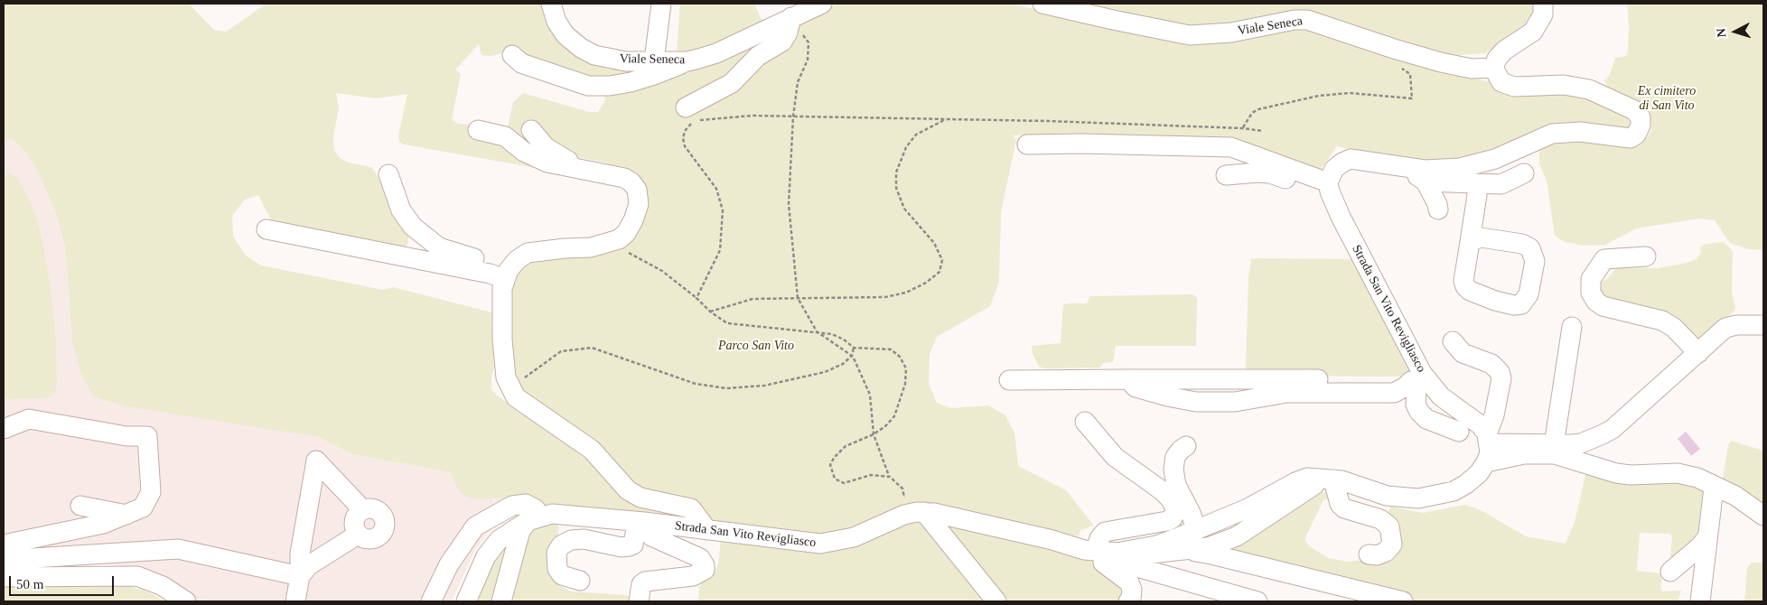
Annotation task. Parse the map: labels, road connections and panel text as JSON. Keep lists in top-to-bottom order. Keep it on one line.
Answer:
{"streets":{"street":["Viale Seneca","Strada San Vito Revigliasco"]},"parks":["Ex cimitero di San Vito","Parco San Vito"],"scale_bar":"50 m","north":"left"}
